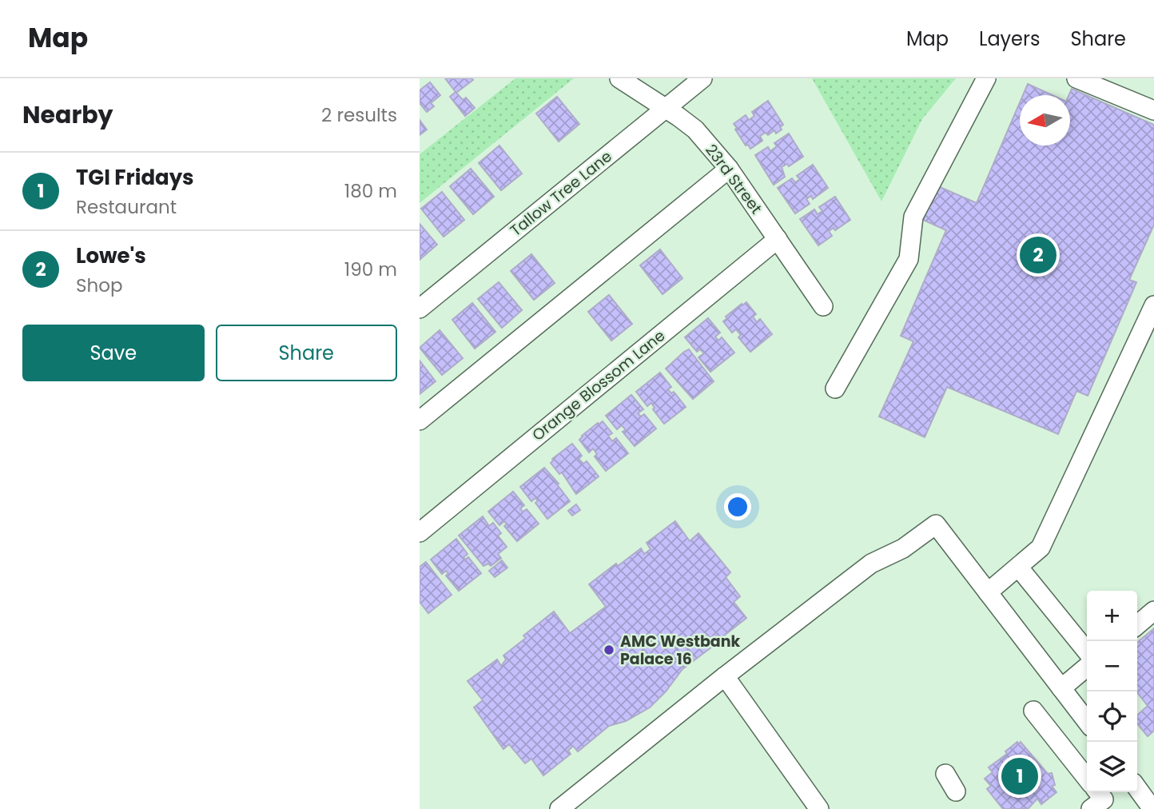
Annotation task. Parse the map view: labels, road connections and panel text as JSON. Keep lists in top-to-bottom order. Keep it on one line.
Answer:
{"streets":{"street":["23rd Street","Tallow Tree Lane","Orange Blossom Lane"]},"crossings":[["23rd Street","Tallow Tree Lane"],["23rd Street","Orange Blossom Lane"]],"places":["AMC Westbank Palace 16"],"north":"left","page":{"header":"Map","nav":["Map","Layers","Share"],"heading":["Nearby","2 results"],"list":[{"mark":"1","name":"TGI Fridays","note":"Restaurant","value":"180 m"},{"mark":"2","name":"Lowe's","note":"Shop","value":"190 m"}],"pins":["2","1"],"buttons":["Save","Share"],"map_buttons":["+","−"]}}
